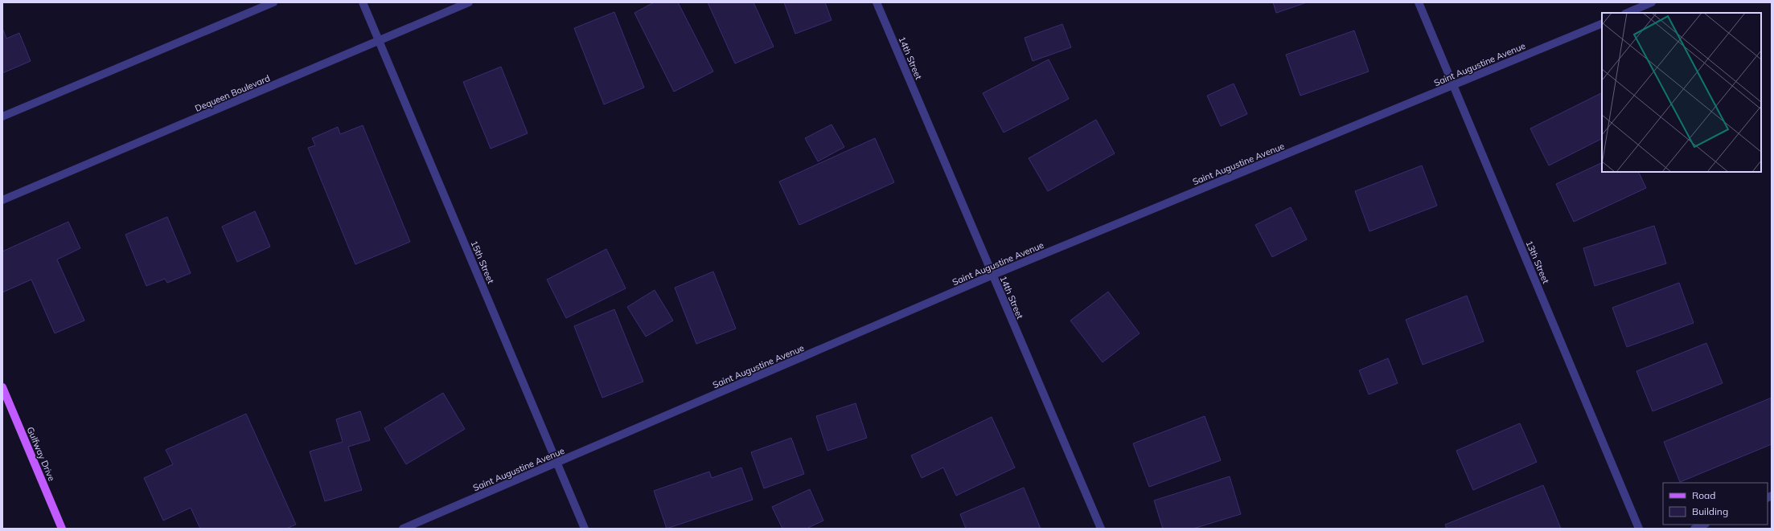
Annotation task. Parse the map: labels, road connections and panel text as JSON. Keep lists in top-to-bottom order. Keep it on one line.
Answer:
{"streets":{"main road":["Gulfway Drive"],"street":["14th Street","Saint Augustine Avenue","Dequeen Boulevard","15th Street","13th Street"]},"crossings":[["14th Street","Saint Augustine Avenue"],["Saint Augustine Avenue","15th Street"],["Saint Augustine Avenue","13th Street"],["Dequeen Boulevard","15th Street"]],"legend":["Road","Building"]}
